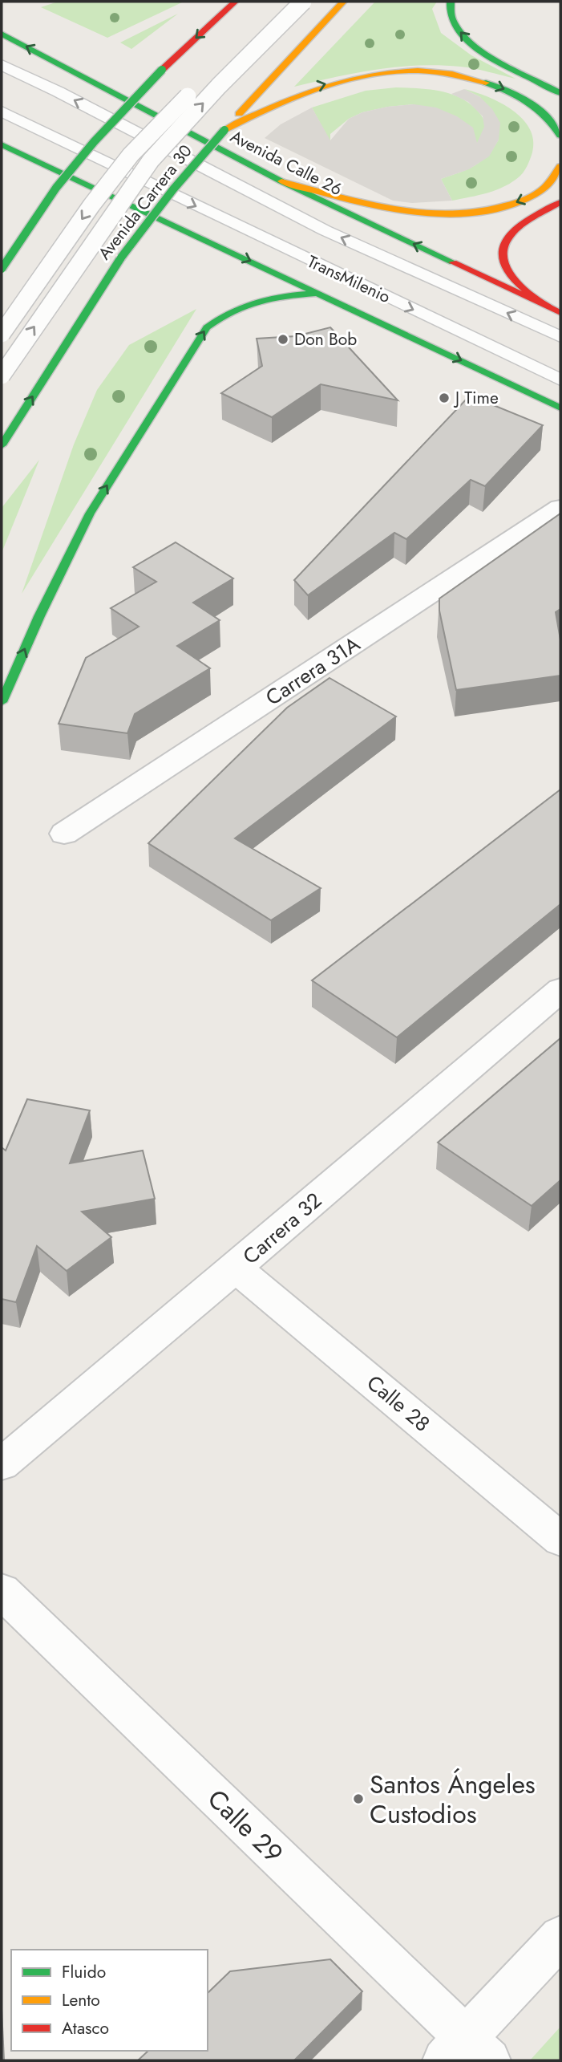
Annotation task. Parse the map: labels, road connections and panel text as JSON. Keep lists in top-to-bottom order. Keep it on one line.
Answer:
{"streets":{"main road":["Avenida Calle 26","Avenida Carrera 30"],"street":["Carrera 31A","Carrera 32","Calle 28","Calle 29"],"lane":["TransMilenio"]},"crossings":[["Carrera 32","Calle 28"]],"places":["Don Bob","J Time","Santos Ángeles Custodios"],"legend":["Fluido","Lento","Atasco"]}
